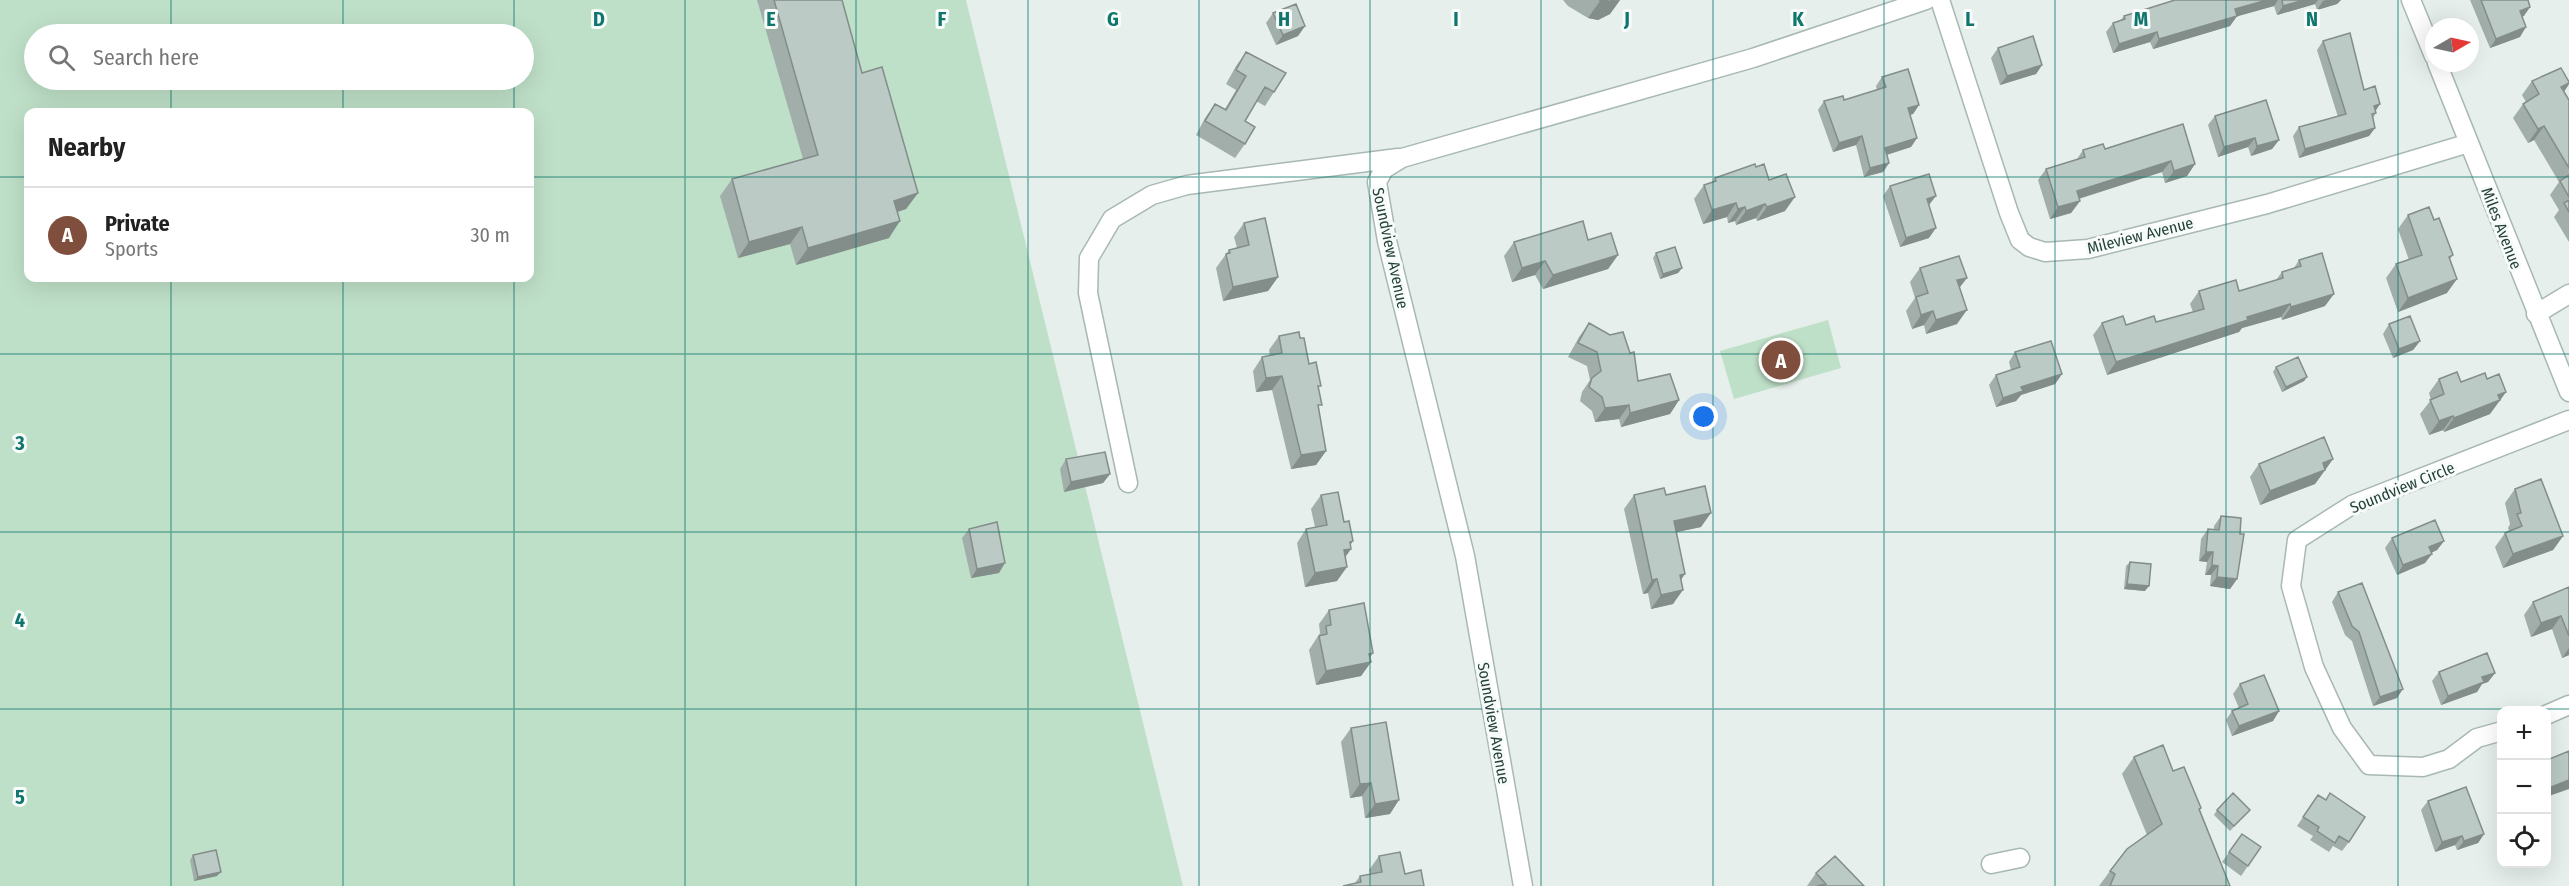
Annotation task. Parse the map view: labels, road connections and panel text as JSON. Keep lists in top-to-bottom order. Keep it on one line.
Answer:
{"streets":{"street":["Miles Avenue","Mileview Avenue","Soundview Avenue","Soundview Circle"]},"crossings":[["Miles Avenue","Mileview Avenue"]],"north":"right","page":{"search":"Search here","heading":"Nearby","list":[{"mark":"A","name":"Private","note":"Sports","value":"30 m"}],"pins":"A","map_buttons":["+","−"]},"grid":{"columns":["D","E","F","G","H","I","J","K","L","M","N"],"rows":["3","4","5"]}}
